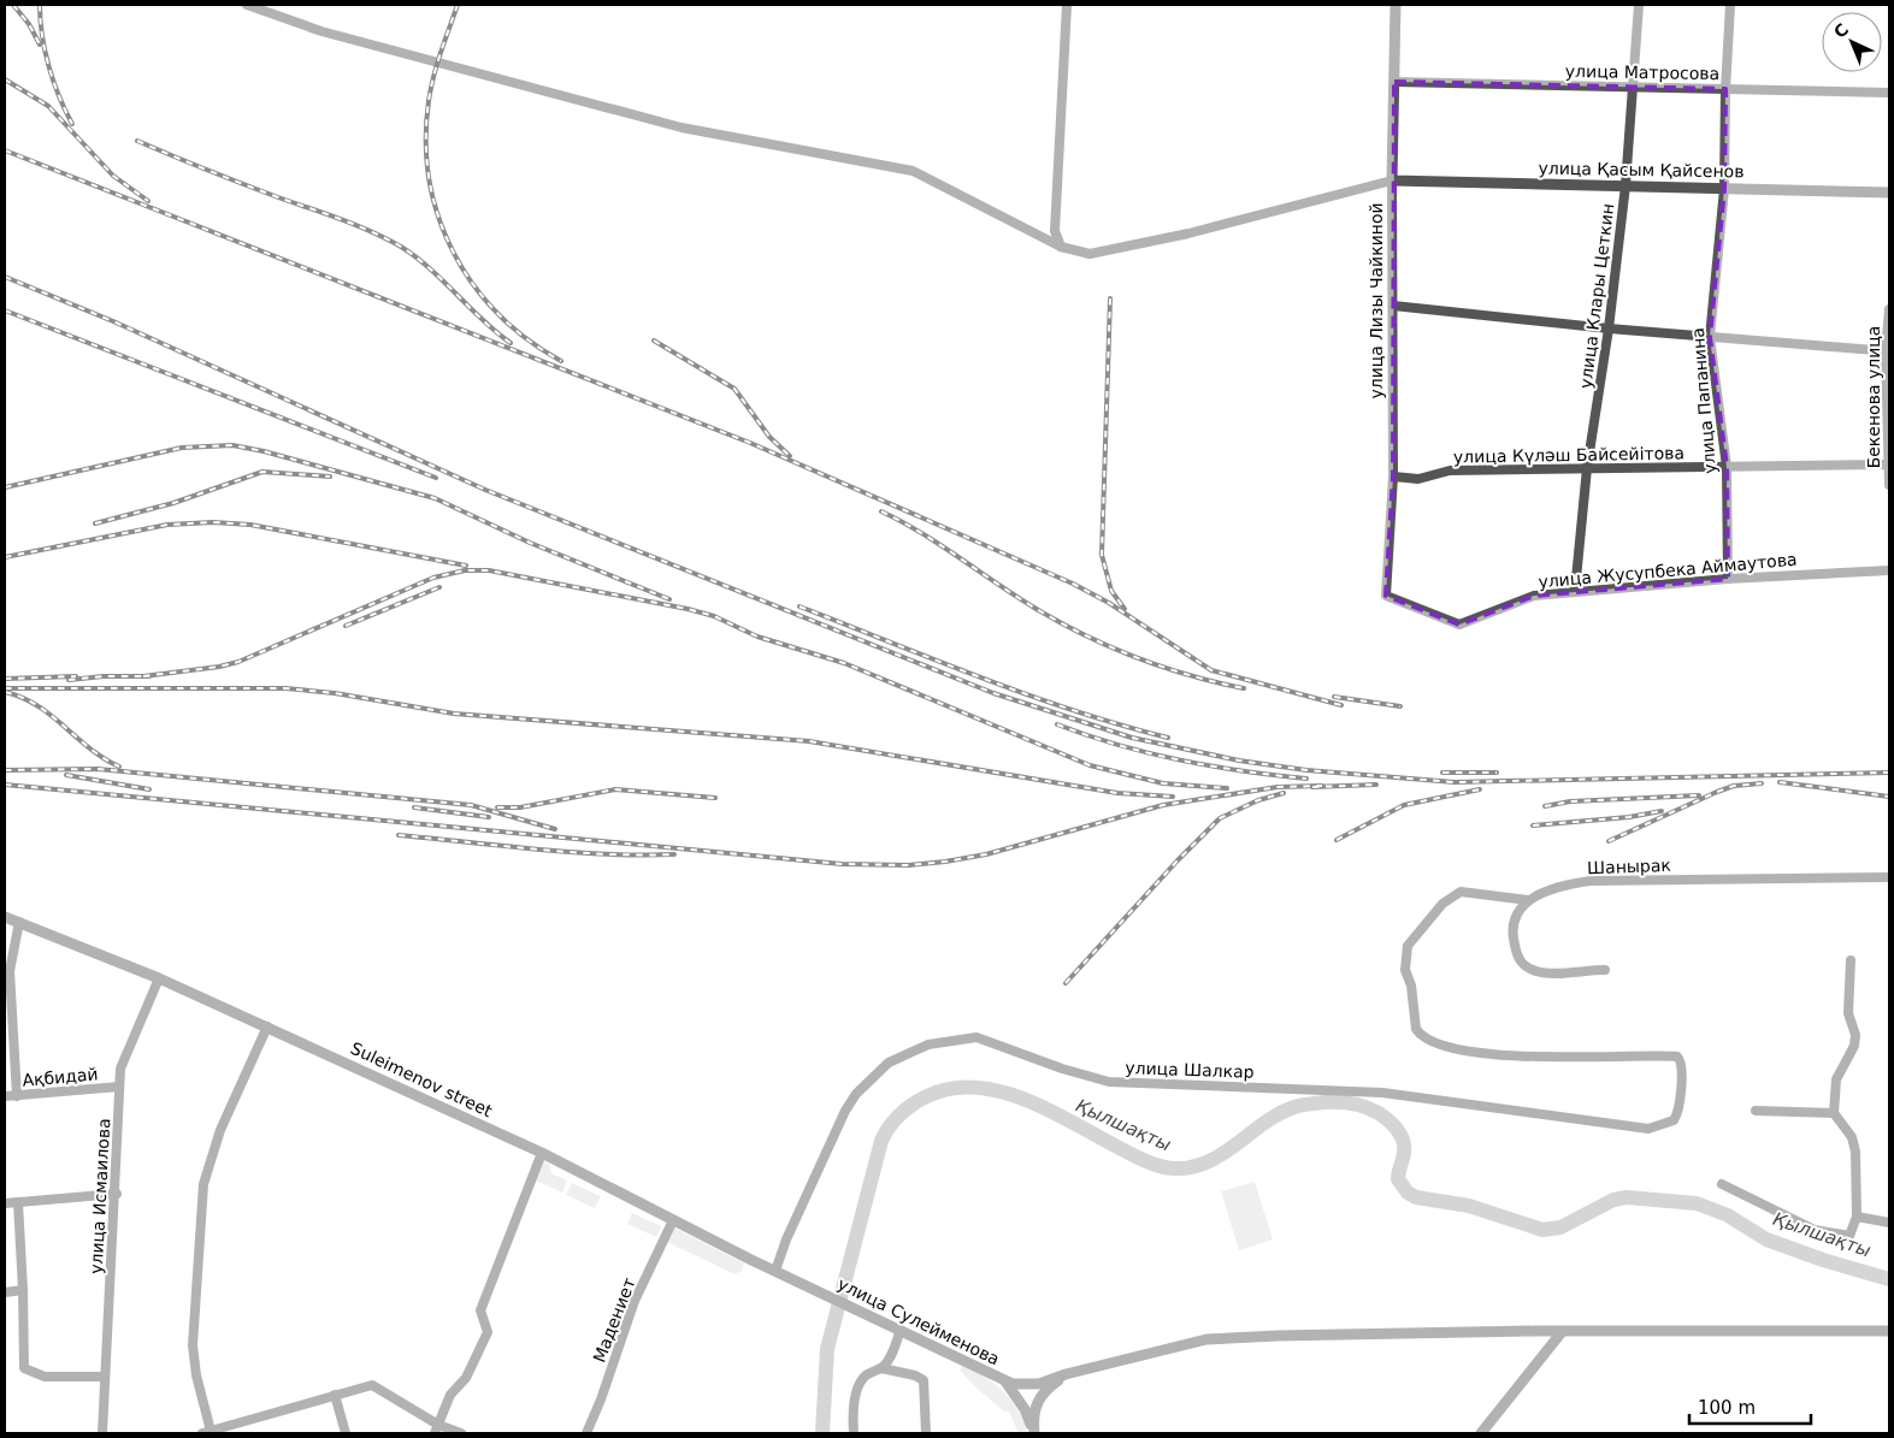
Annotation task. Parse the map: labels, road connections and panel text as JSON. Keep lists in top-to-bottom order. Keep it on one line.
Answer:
{"streets":{"street":["улица Матросова","улица Қасым Қайсенов","улица Клары Цеткин","улица Лизы Чайкиной","Бекенова улица","улица Папанина","улица Күләш Байсейітова","улица Жусупбека Аймаутова","Шанырак","улица Шалкар","Ақбидай","Suleimenov street","улица Исмаилова","Мадениет","улица Сулейменова"]},"crossings":[["улица Матросова","улица Клары Цеткин"],["улица Матросова","улица Лизы Чайкиной"],["улица Матросова","улица Папанина"],["улица Қасым Қайсенов","улица Клары Цеткин"],["улица Қасым Қайсенов","улица Лизы Чайкиной"],["улица Қасым Қайсенов","улица Папанина"],["улица Клары Цеткин","улица Күләш Байсейітова"],["улица Клары Цеткин","улица Жусупбека Аймаутова"],["улица Лизы Чайкиной","улица Күләш Байсейітова"],["улица Лизы Чайкиной","улица Жусупбека Аймаутова"],["Бекенова улица","улица Күләш Байсейітова"],["улица Папанина","улица Күләш Байсейітова"],["улица Папанина","улица Жусупбека Аймаутова"],["Шанырак","улица Шалкар"],["улица Шалкар","Suleimenov street"],["Ақбидай","улица Исмаилова"],["Suleimenov street","улица Исмаилова"],["Suleimenov street","Мадениет"],["Suleimenov street","улица Сулейменова"]],"water":["Қылшақты"],"scale_bar":"100 m","north":"top left"}
